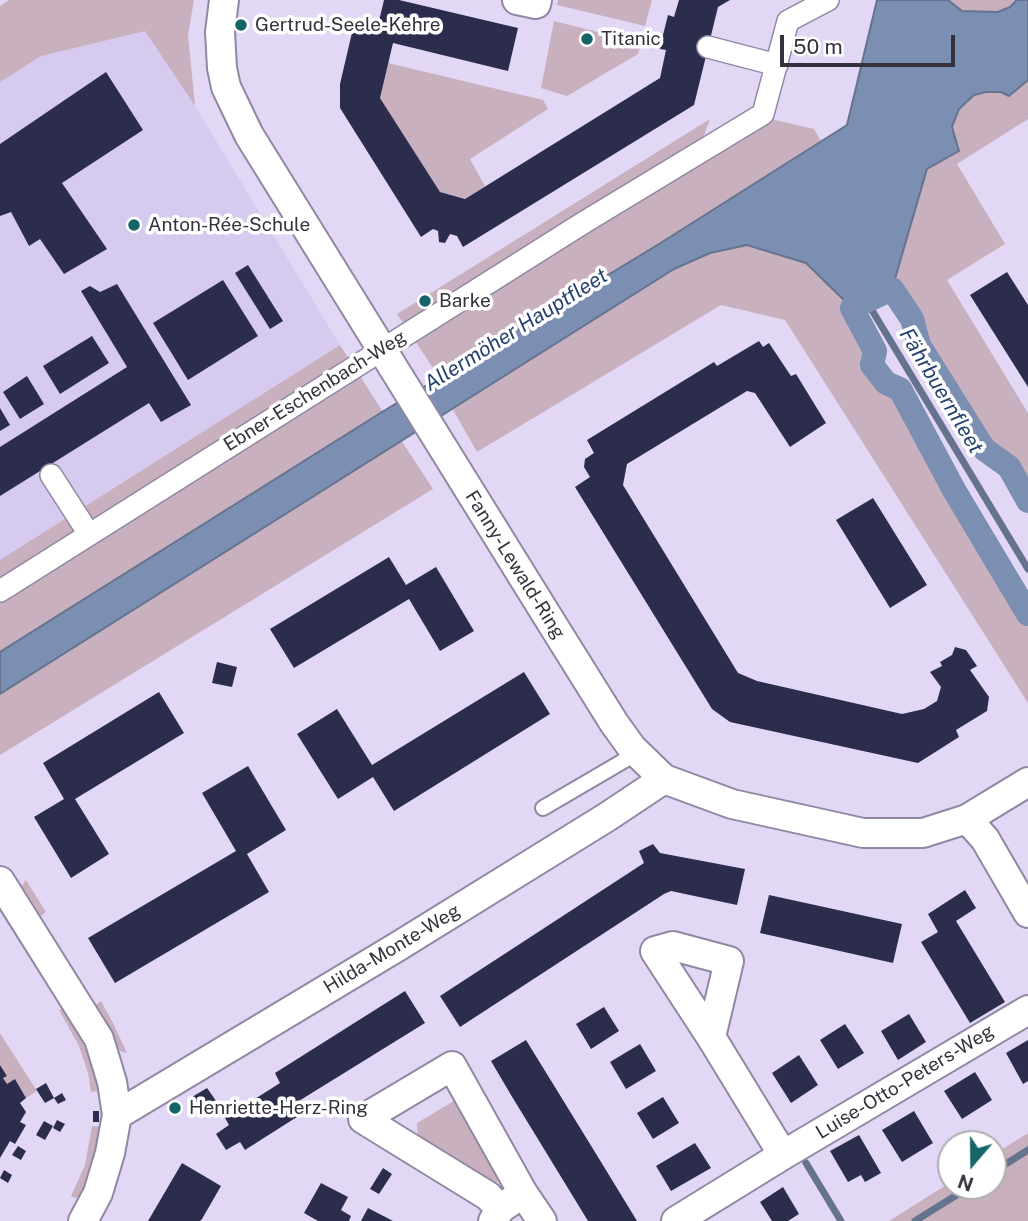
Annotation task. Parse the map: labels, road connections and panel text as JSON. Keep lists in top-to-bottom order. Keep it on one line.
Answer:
{"streets":{"street":["Ebner-Eschenbach-Weg","Fanny-Lewald-Ring","Hilda-Monte-Weg","Luise-Otto-Peters-Weg"]},"crossings":[["Ebner-Eschenbach-Weg","Fanny-Lewald-Ring"],["Fanny-Lewald-Ring","Hilda-Monte-Weg"]],"water":["Allermöher Hauptfleet","Fährbuernfleet"],"places":["Gertrud-Seele-Kehre","Titanic","Anton-Rée-Schule","Barke","Henriette-Herz-Ring"],"scale_bar":"50 m","north":"bottom"}
